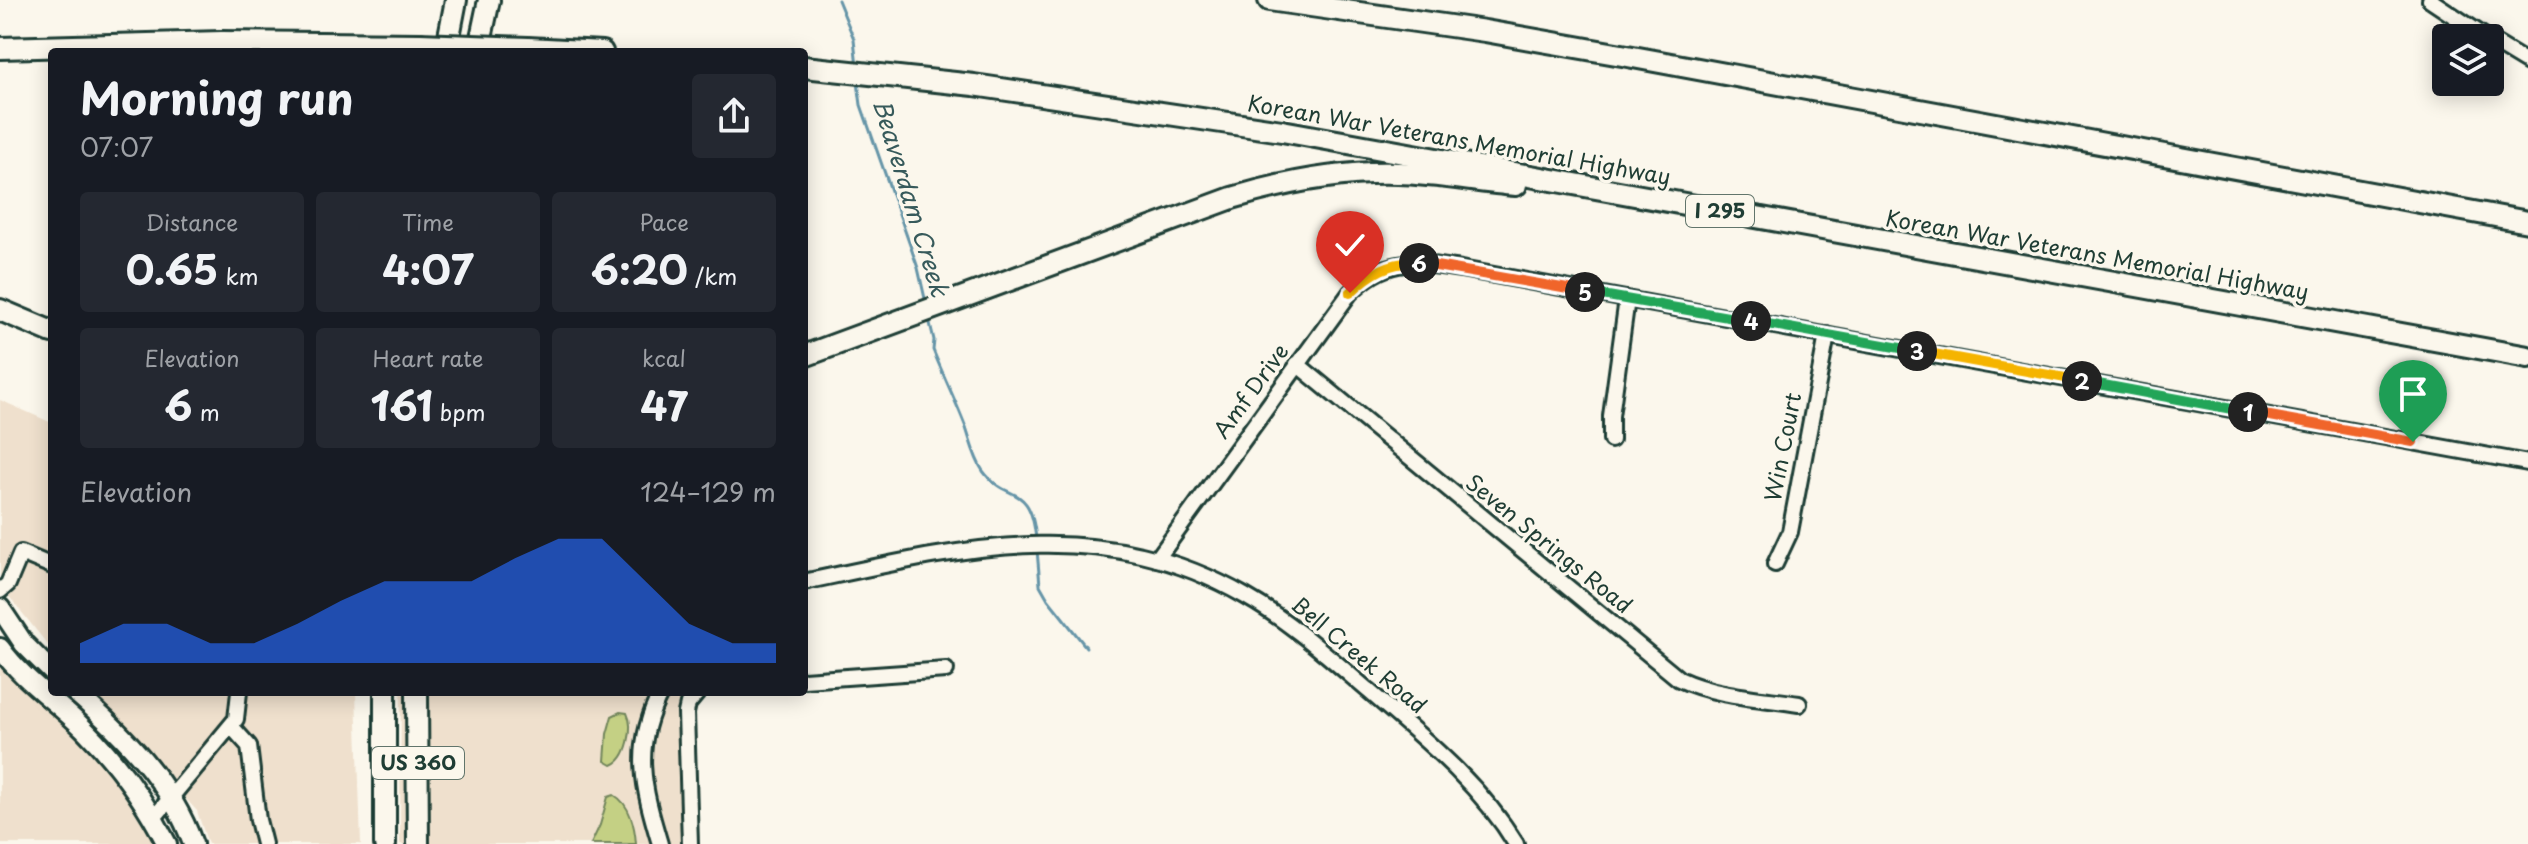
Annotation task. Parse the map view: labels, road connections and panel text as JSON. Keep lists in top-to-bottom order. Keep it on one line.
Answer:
{"streets":{"highway":["Korean War Veterans Memorial Highway","I 295","US 360"],"street":["Amf Drive","Win Court","Seven Springs Road","Bell Creek Road"]},"crossings":[["Amf Drive","Win Court"],["Amf Drive","Seven Springs Road"],["Amf Drive","Bell Creek Road"]],"water":["Beaverdam Creek"],"page":{"heading":["Morning run","07:07"],"stats":[["Distance","0.65 km"],["Time","4:07"],["Pace","6:20 /km"],["Elevation","6 m"],["Heart rate","161 bpm"],["kcal","47"]],"pins":["6","5","4","3","2","1"],"chart":["Elevation","124–129 m"]}}
